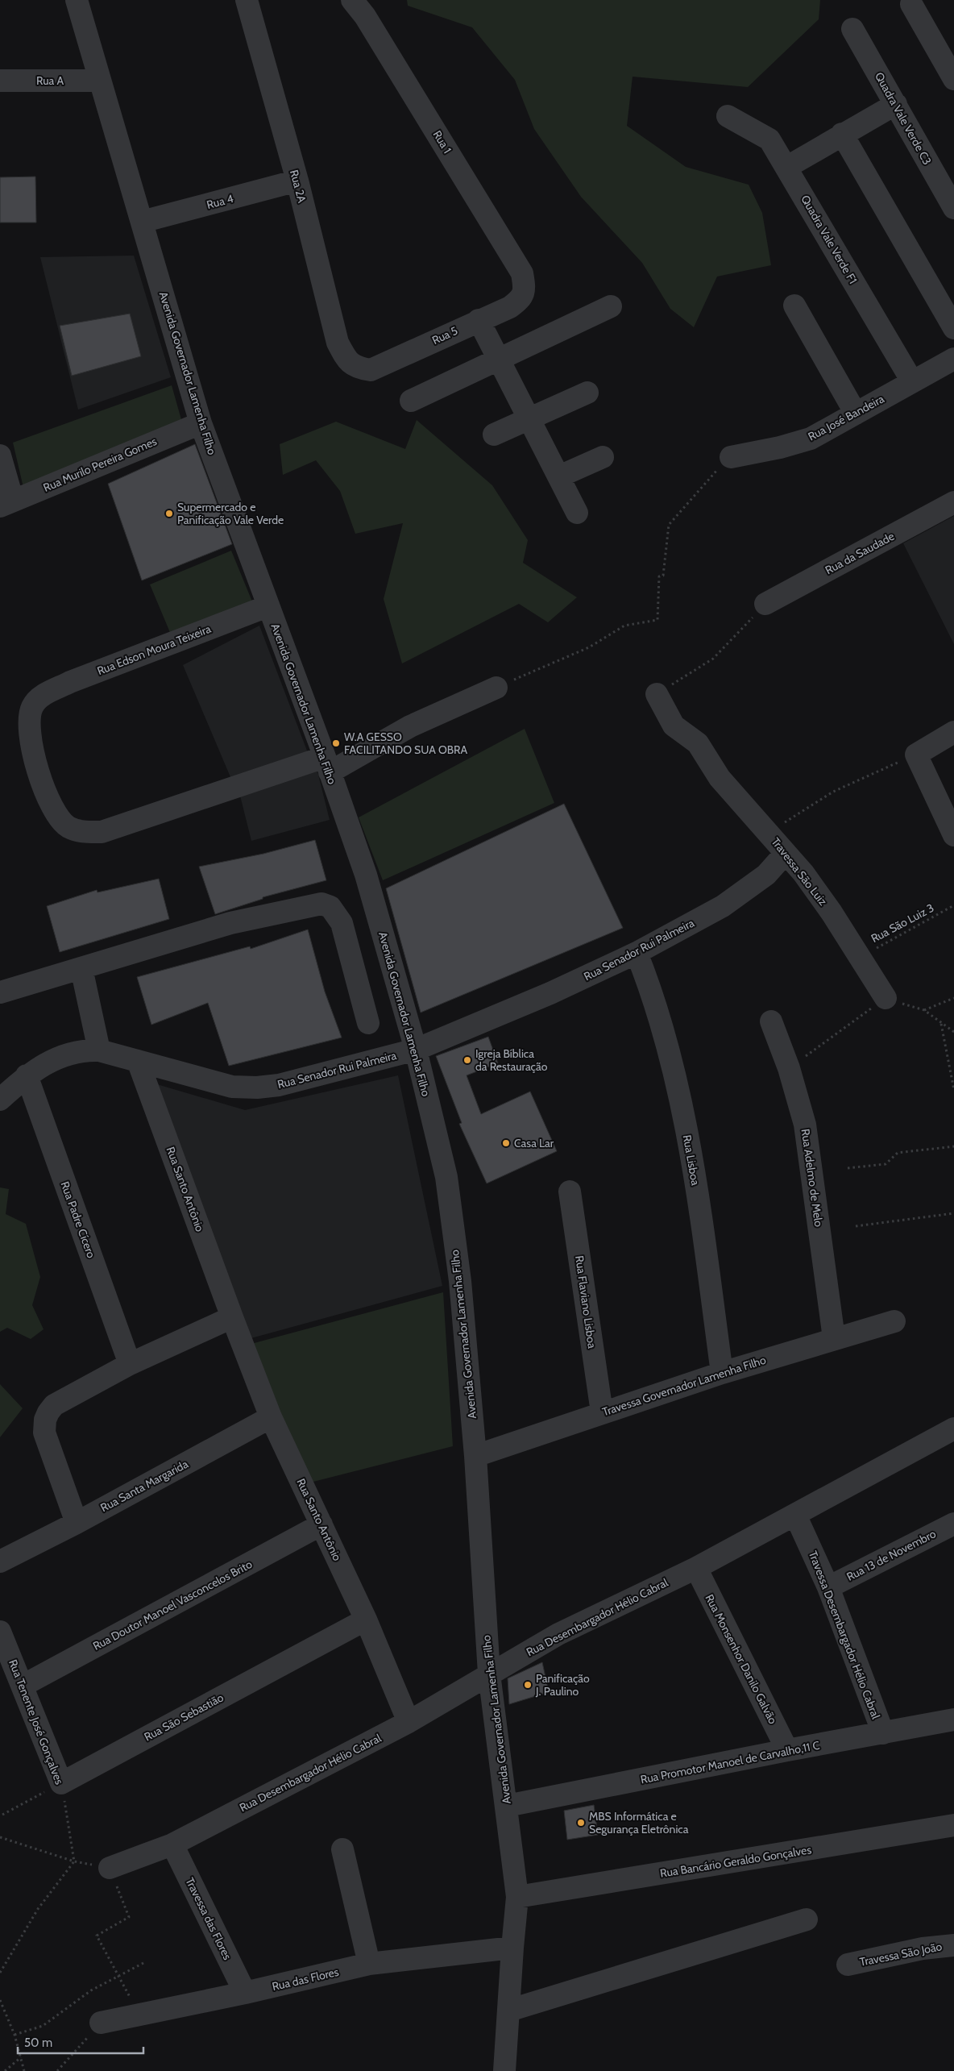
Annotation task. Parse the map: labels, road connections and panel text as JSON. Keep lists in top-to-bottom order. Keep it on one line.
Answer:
{"streets":{"street":["Rua A","Quadra Vale Verde C3","Rua 1","Rua 2A","Rua 4","Quadra Vale Verde F1","Rua 5","Avenida Governador Lamenha Filho","Rua José Bandeira","Rua Murilo Pereira Gomes","Rua da Saudade","Rua Edson Moura Teixeira","Travessa São Luiz","Rua Senador Rui Palmeira","Rua Lisboa","Rua Adelmo de Melo","Rua Santo Antônio","Rua Padre Cícero","Rua Flaviano Lisboa","Travessa Governador Lamenha Filho","Rua Santa Margarida","Rua 13 de Novembro","Rua Doutor Manoel Vasconcelos Brito","Rua Desembargador Hélio Cabral","Travessa Desembargador Hélio Cabral","Rua Monsenhor Danilo Galvão","Rua São Sebastião","Rua Tenente José Gonçalves","Rua Promotor Manoel de Carvalho,11 C","Rua Bancário Geraldo Gonçalves","Travessa das Flores","Travessa São João","Rua das Flores"],"path":["Rua São Luiz 3"]},"crossings":[["Rua A","Avenida Governador Lamenha Filho"],["Rua 1","Rua 5"],["Rua 2A","Rua 4"],["Rua 2A","Rua 5"],["Rua 4","Avenida Governador Lamenha Filho"],["Quadra Vale Verde F1","Rua José Bandeira"],["Avenida Governador Lamenha Filho","Rua Murilo Pereira Gomes"],["Avenida Governador Lamenha Filho","Rua Edson Moura Teixeira"],["Avenida Governador Lamenha Filho","Rua Senador Rui Palmeira"],["Avenida Governador Lamenha Filho","Travessa Governador Lamenha Filho"],["Avenida Governador Lamenha Filho","Rua Desembargador Hélio Cabral"],["Avenida Governador Lamenha Filho","Rua Promotor Manoel de Carvalho,11 C"],["Avenida Governador Lamenha Filho","Rua Bancário Geraldo Gonçalves"],["Avenida Governador Lamenha Filho","Rua das Flores"],["Travessa São Luiz","Rua São Luiz 3"],["Travessa São Luiz","Rua Senador Rui Palmeira"],["Rua Senador Rui Palmeira","Rua Lisboa"],["Rua Senador Rui Palmeira","Rua Santo Antônio"],["Rua Senador Rui Palmeira","Rua Padre Cícero"],["Rua Lisboa","Travessa Governador Lamenha Filho"],["Rua Adelmo de Melo","Travessa Governador Lamenha Filho"],["Rua Santo Antônio","Rua Santa Margarida"],["Rua Santo Antônio","Rua Doutor Manoel Vasconcelos Brito"],["Rua Santo Antônio","Rua Desembargador Hélio Cabral"],["Rua Santo Antônio","Rua São Sebastião"],["Rua Flaviano Lisboa","Travessa Governador Lamenha Filho"],["Rua 13 de Novembro","Travessa Desembargador Hélio Cabral"],["Rua Doutor Manoel Vasconcelos Brito","Rua Tenente José Gonçalves"],["Rua Desembargador Hélio Cabral","Travessa Desembargador Hélio Cabral"],["Rua Desembargador Hélio Cabral","Rua Monsenhor Danilo Galvão"],["Rua Desembargador Hélio Cabral","Travessa das Flores"],["Travessa Desembargador Hélio Cabral","Rua Promotor Manoel de Carvalho,11 C"],["Rua Monsenhor Danilo Galvão","Rua Promotor Manoel de Carvalho,11 C"],["Rua São Sebastião","Rua Tenente José Gonçalves"],["Travessa das Flores","Rua das Flores"]],"places":["Supermercado e Panificação Vale Verde","W.A GESSO FACILITANDO SUA OBRA","Igreja Bíblica da Restauração","Casa Lar","Panificação J. Paulino","MBS Informática e Segurança Eletrônica"],"scale_bar":"50 m"}
